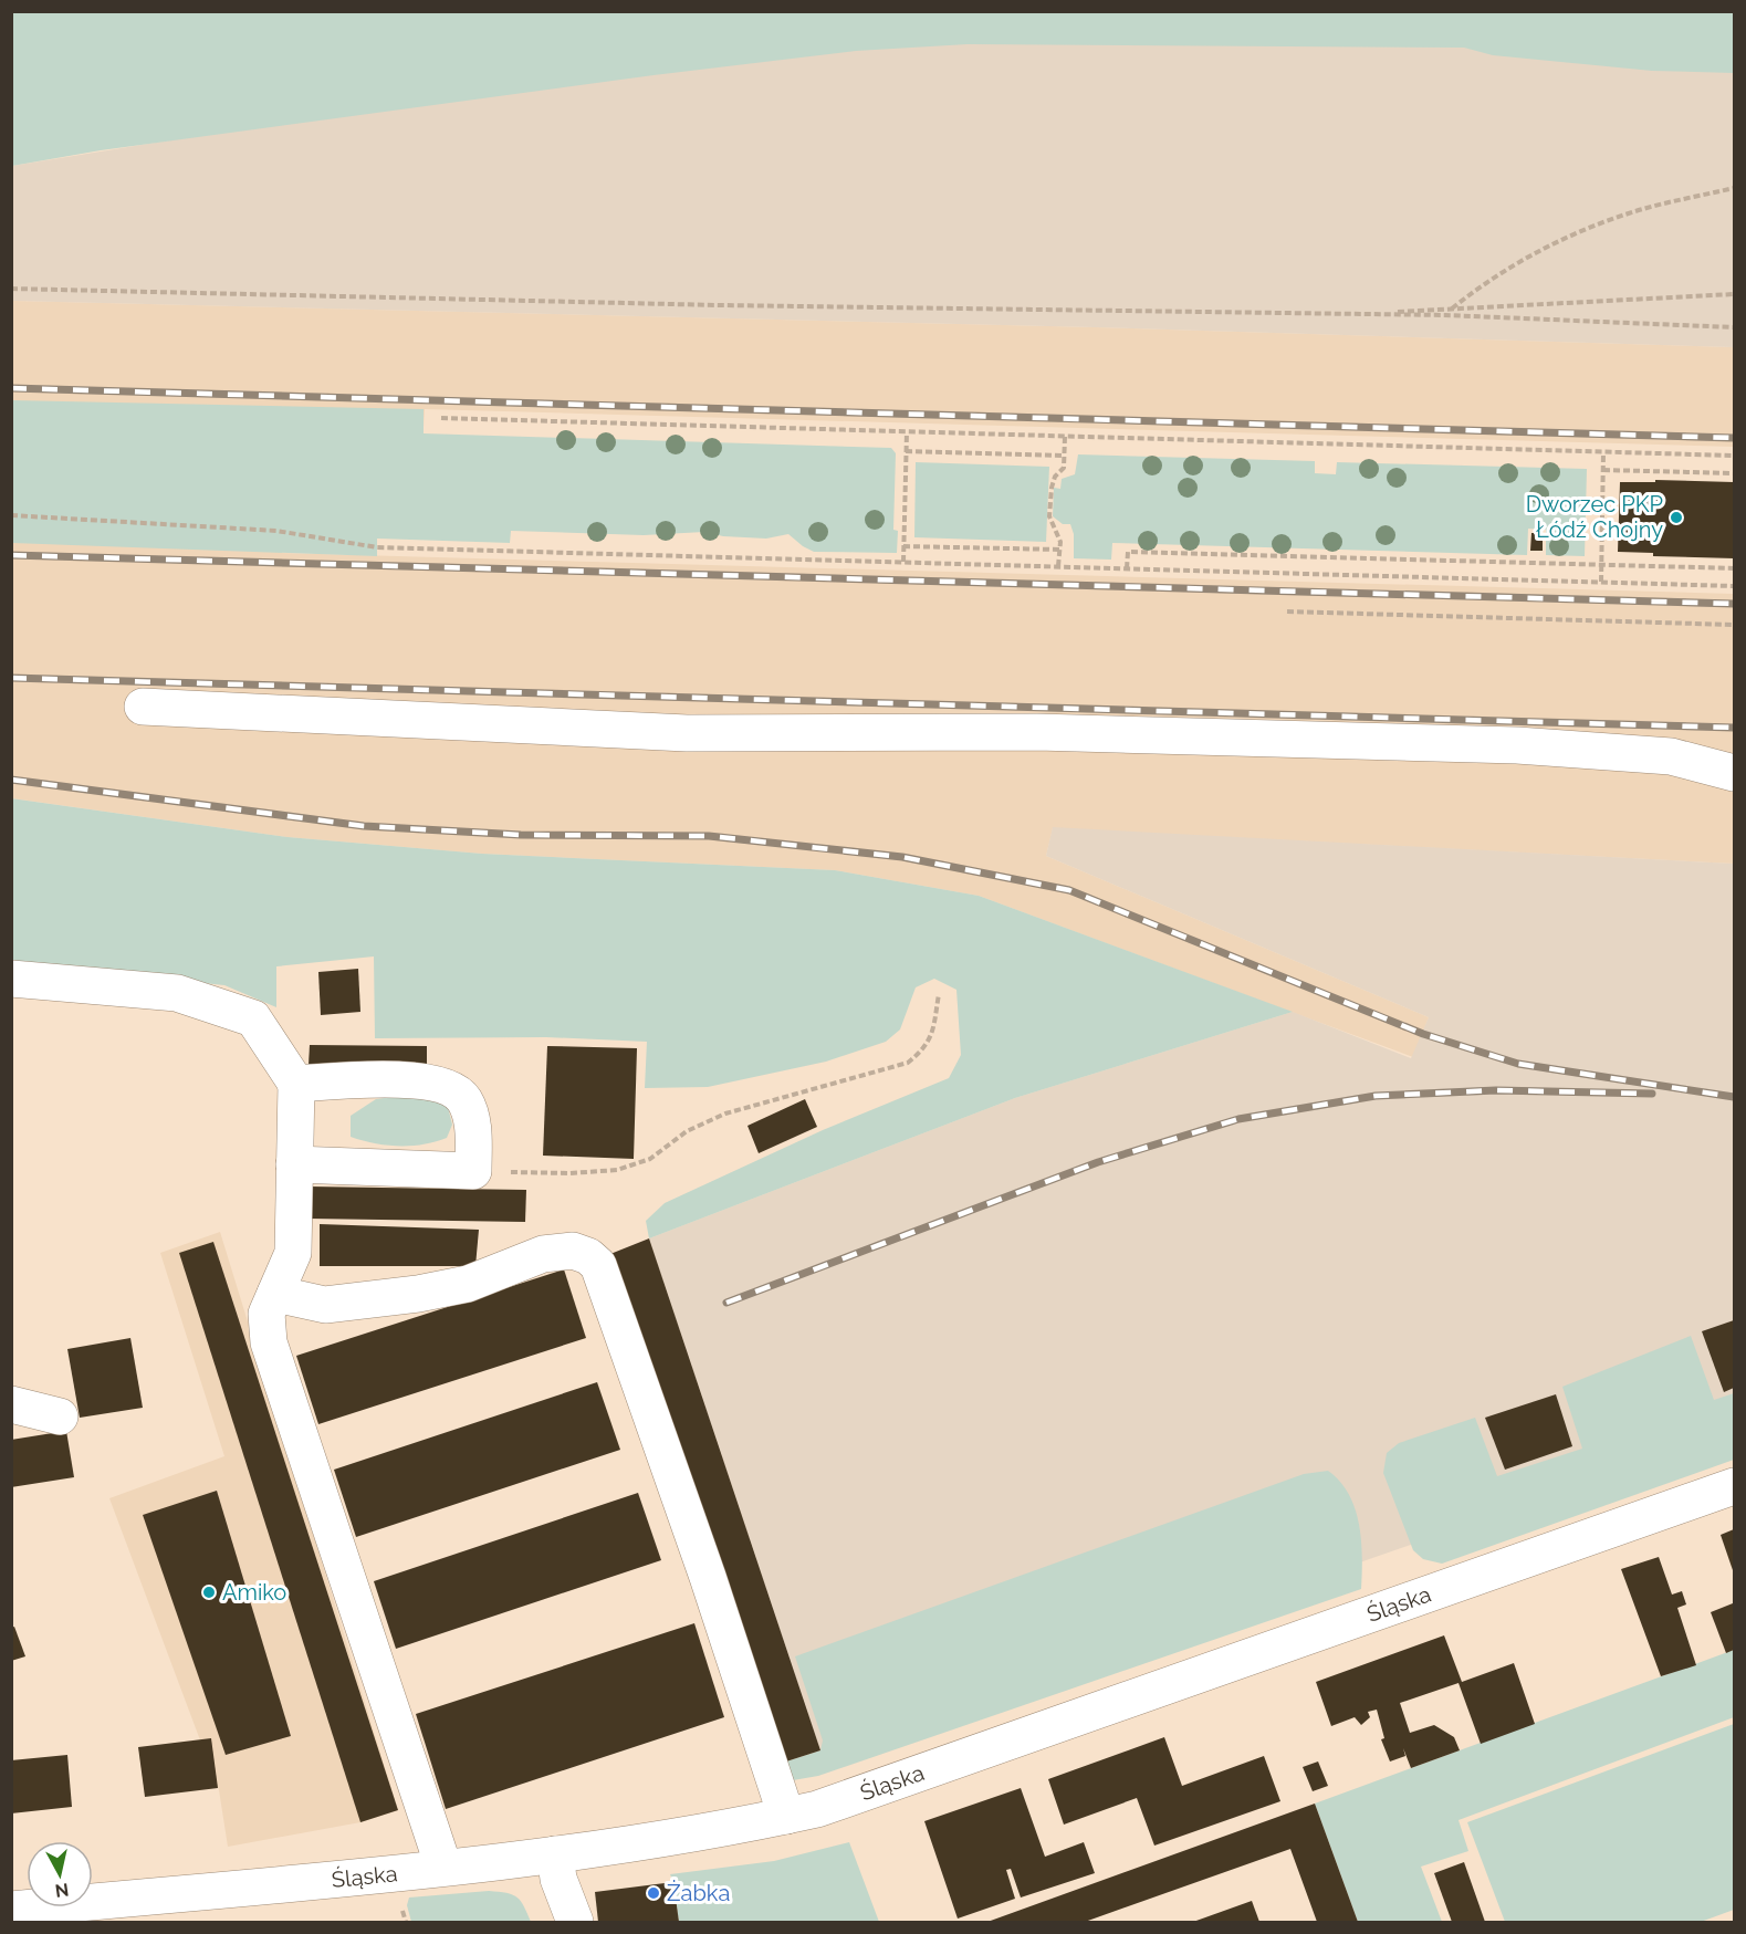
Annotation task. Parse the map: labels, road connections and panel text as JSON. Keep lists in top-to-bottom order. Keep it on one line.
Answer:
{"streets":{"street":["Śląska"]},"places":["Dworzec PKP Łódź Chojny","Amiko","Żabka"],"north":"bottom"}
